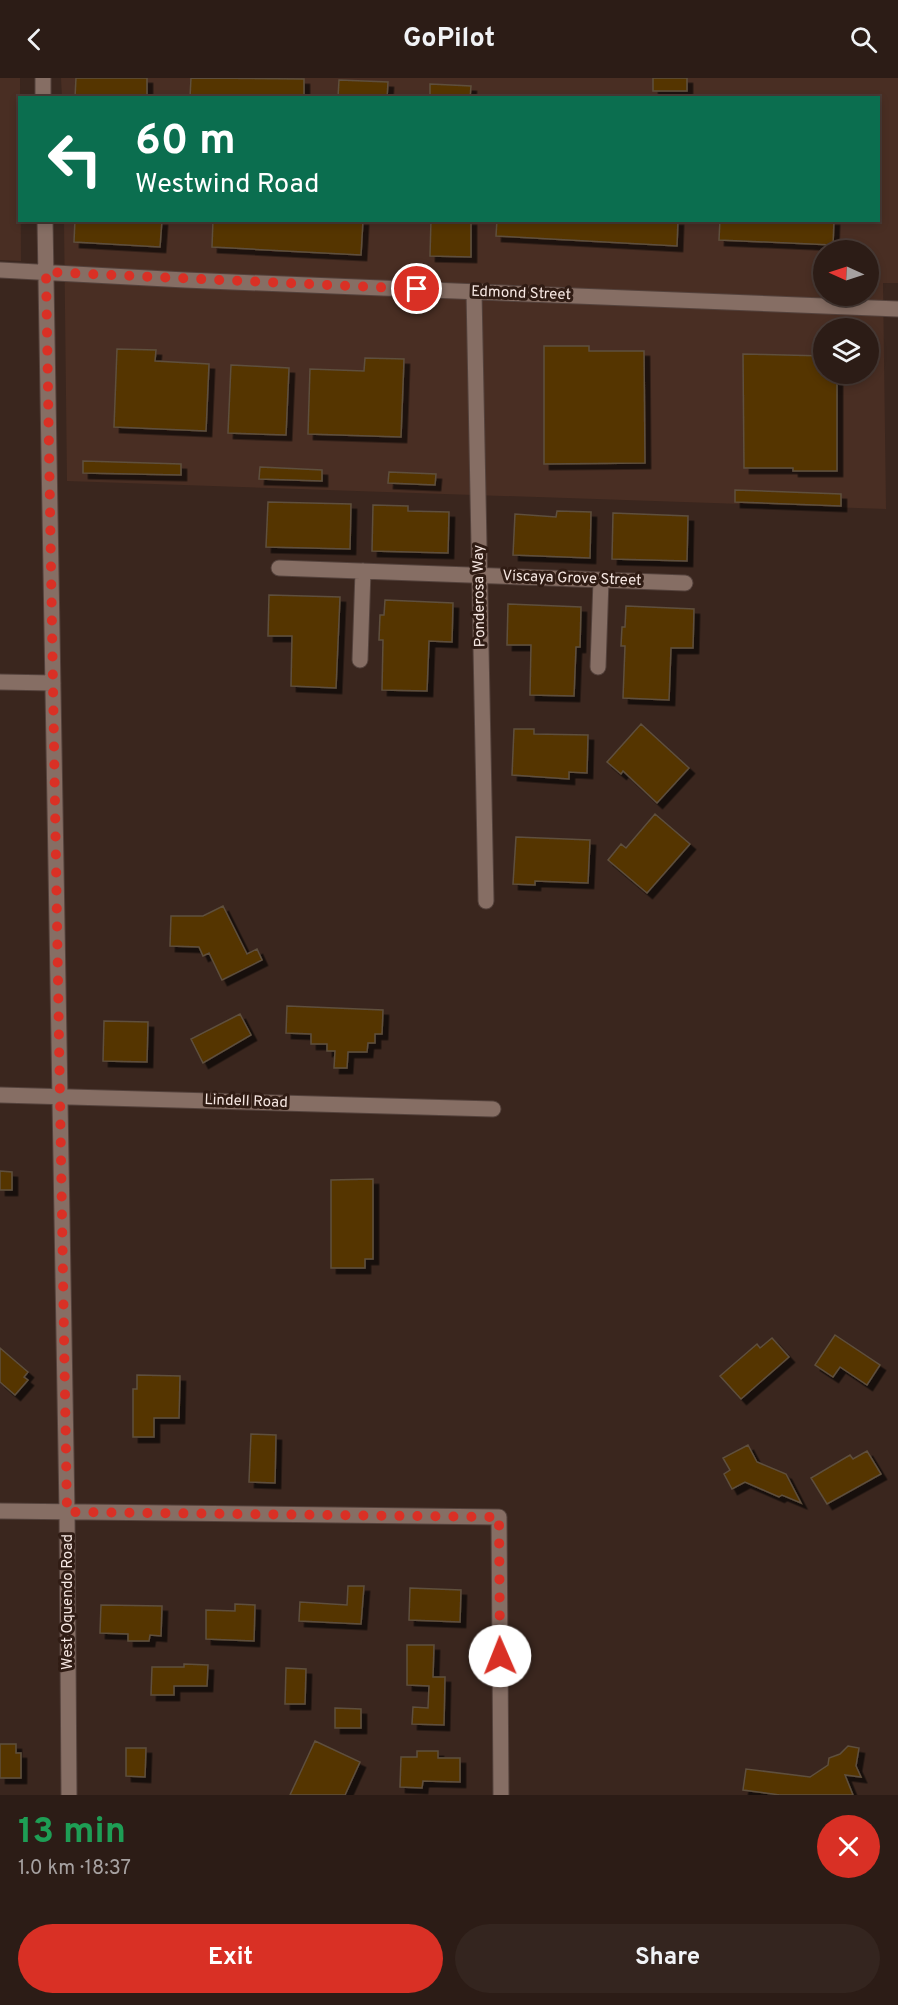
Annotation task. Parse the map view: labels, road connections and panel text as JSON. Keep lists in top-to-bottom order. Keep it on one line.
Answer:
{"streets":{"street":["Edmond Street","Viscaya Grove Street","Ponderosa Way","Lindell Road","West Oquendo Road"]},"crossings":[["Edmond Street","Ponderosa Way"],["Edmond Street","West Oquendo Road"],["Viscaya Grove Street","Ponderosa Way"],["Lindell Road","West Oquendo Road"]],"north":"left","page":{"header":"GoPilot","turn":["60 m","Westwind Road"],"heading":["13 min","1.0 km · 18:37"],"buttons":["Exit","Share"]}}
